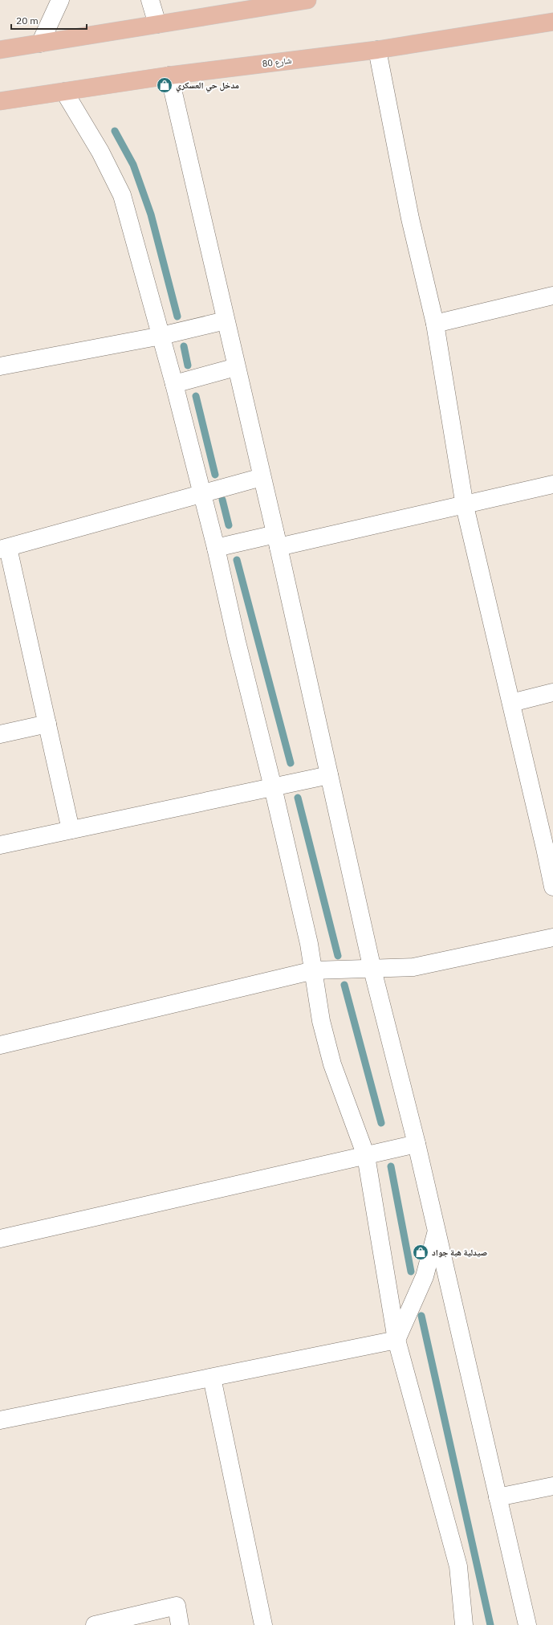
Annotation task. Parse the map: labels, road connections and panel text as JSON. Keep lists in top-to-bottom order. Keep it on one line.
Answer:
{"streets":{"main road":["شارع 80"]},"places":{"shop":["مدخل حي العسكري","صيدلية هبة جواد"]},"scale_bar":"20 m"}
